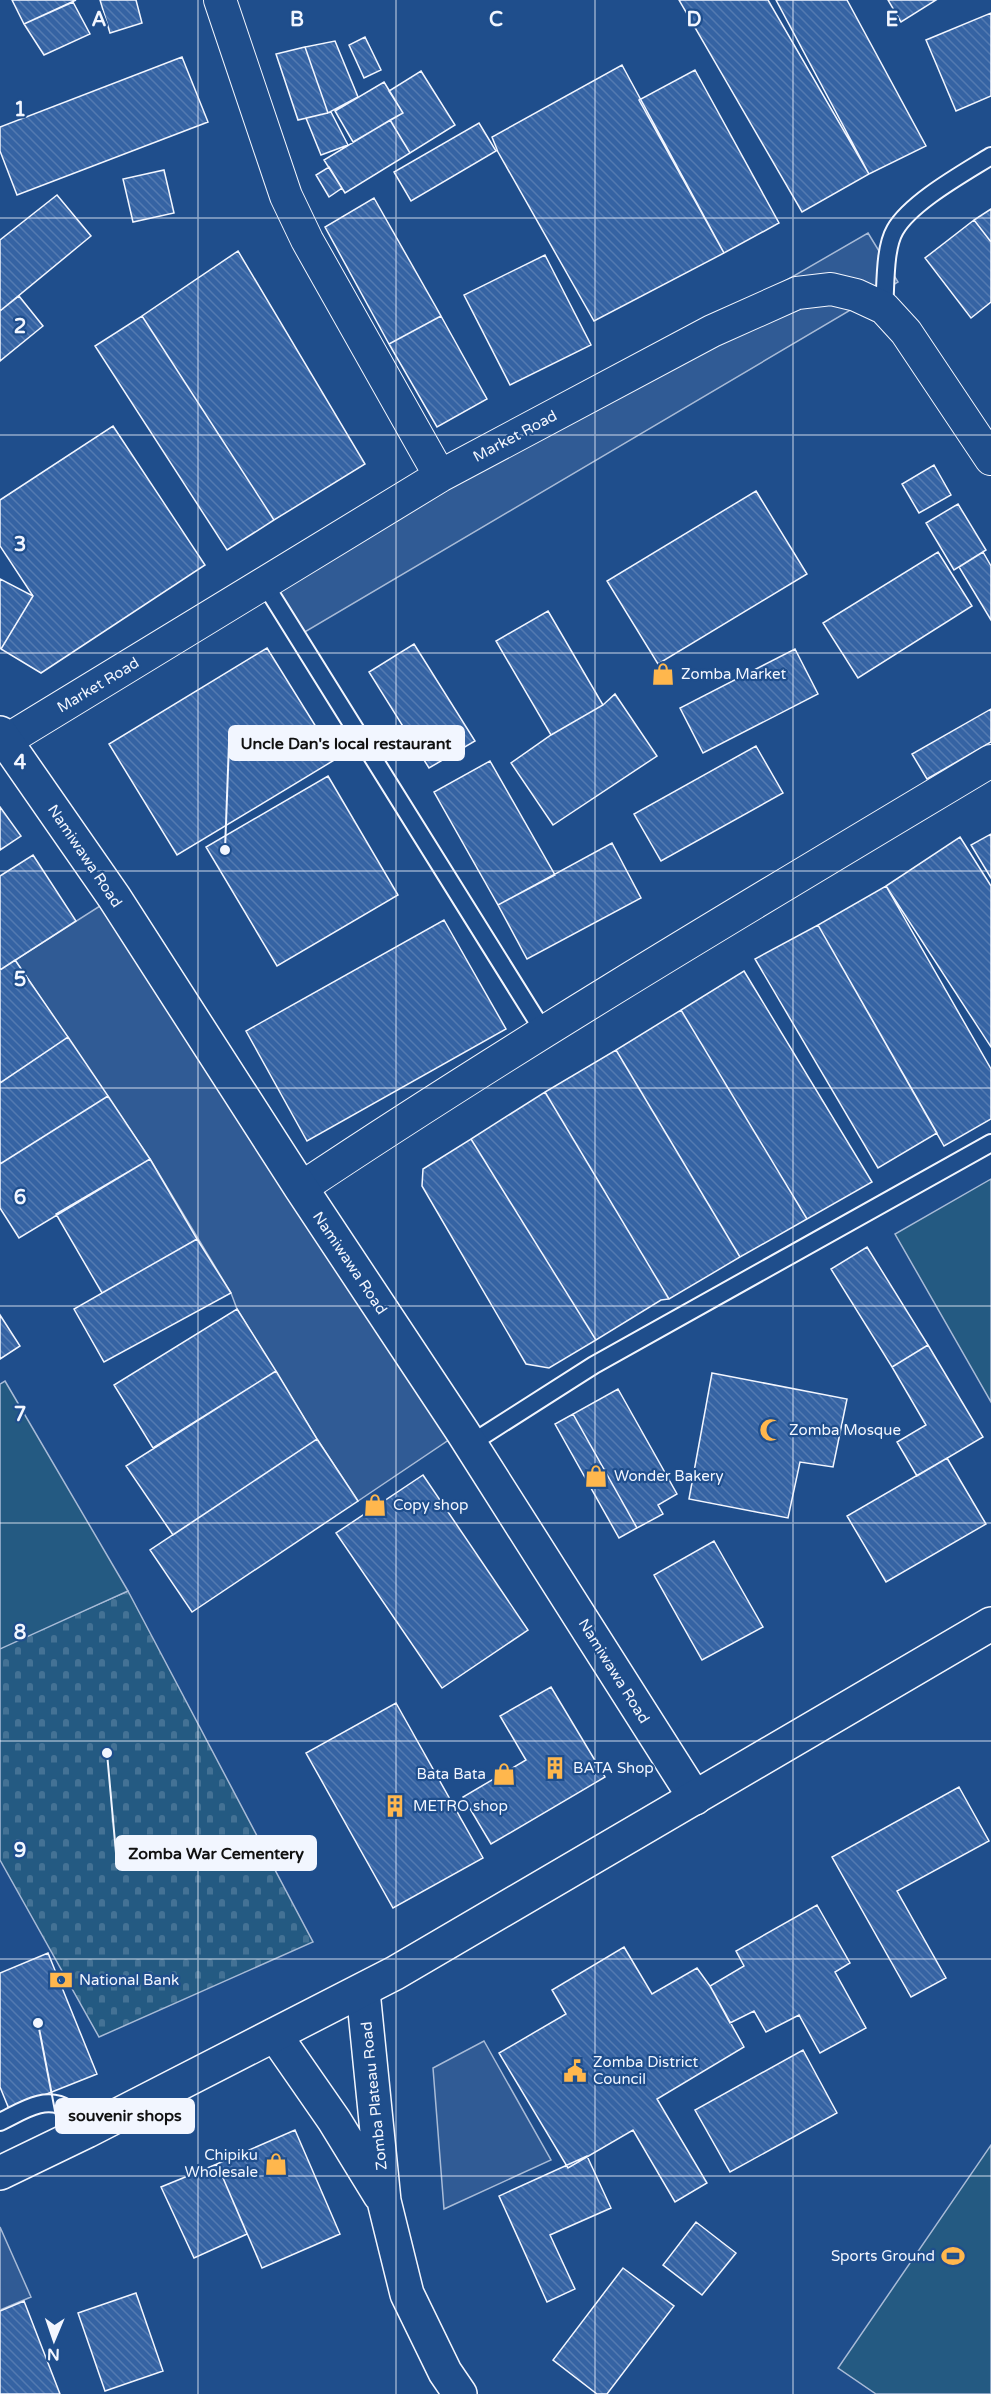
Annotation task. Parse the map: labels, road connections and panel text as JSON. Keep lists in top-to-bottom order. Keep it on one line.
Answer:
{"streets":{"main road":["Namiwawa Road","Zomba Plateau Road"],"street":["Market Road"]},"crossings":[["Market Road","Namiwawa Road"]],"places":{"shop":["Zomba Market","Wonder Bakery","Copy shop","Bata Bata","Chipiku Wholesale"],"other":["Uncle Dan's local restaurant","Zomba War Cementery","souvenir shops"],"mosque":["Zomba Mosque"],"building":["BATA Shop","METRO shop"],"bank":["National Bank"],"public building":["Zomba District Council"],"sports":["Sports Ground"]},"north":"bottom","grid":{"columns":["A","B","C","D","E"],"rows":["1","2","3","4","5","6","7","8","9"]}}
